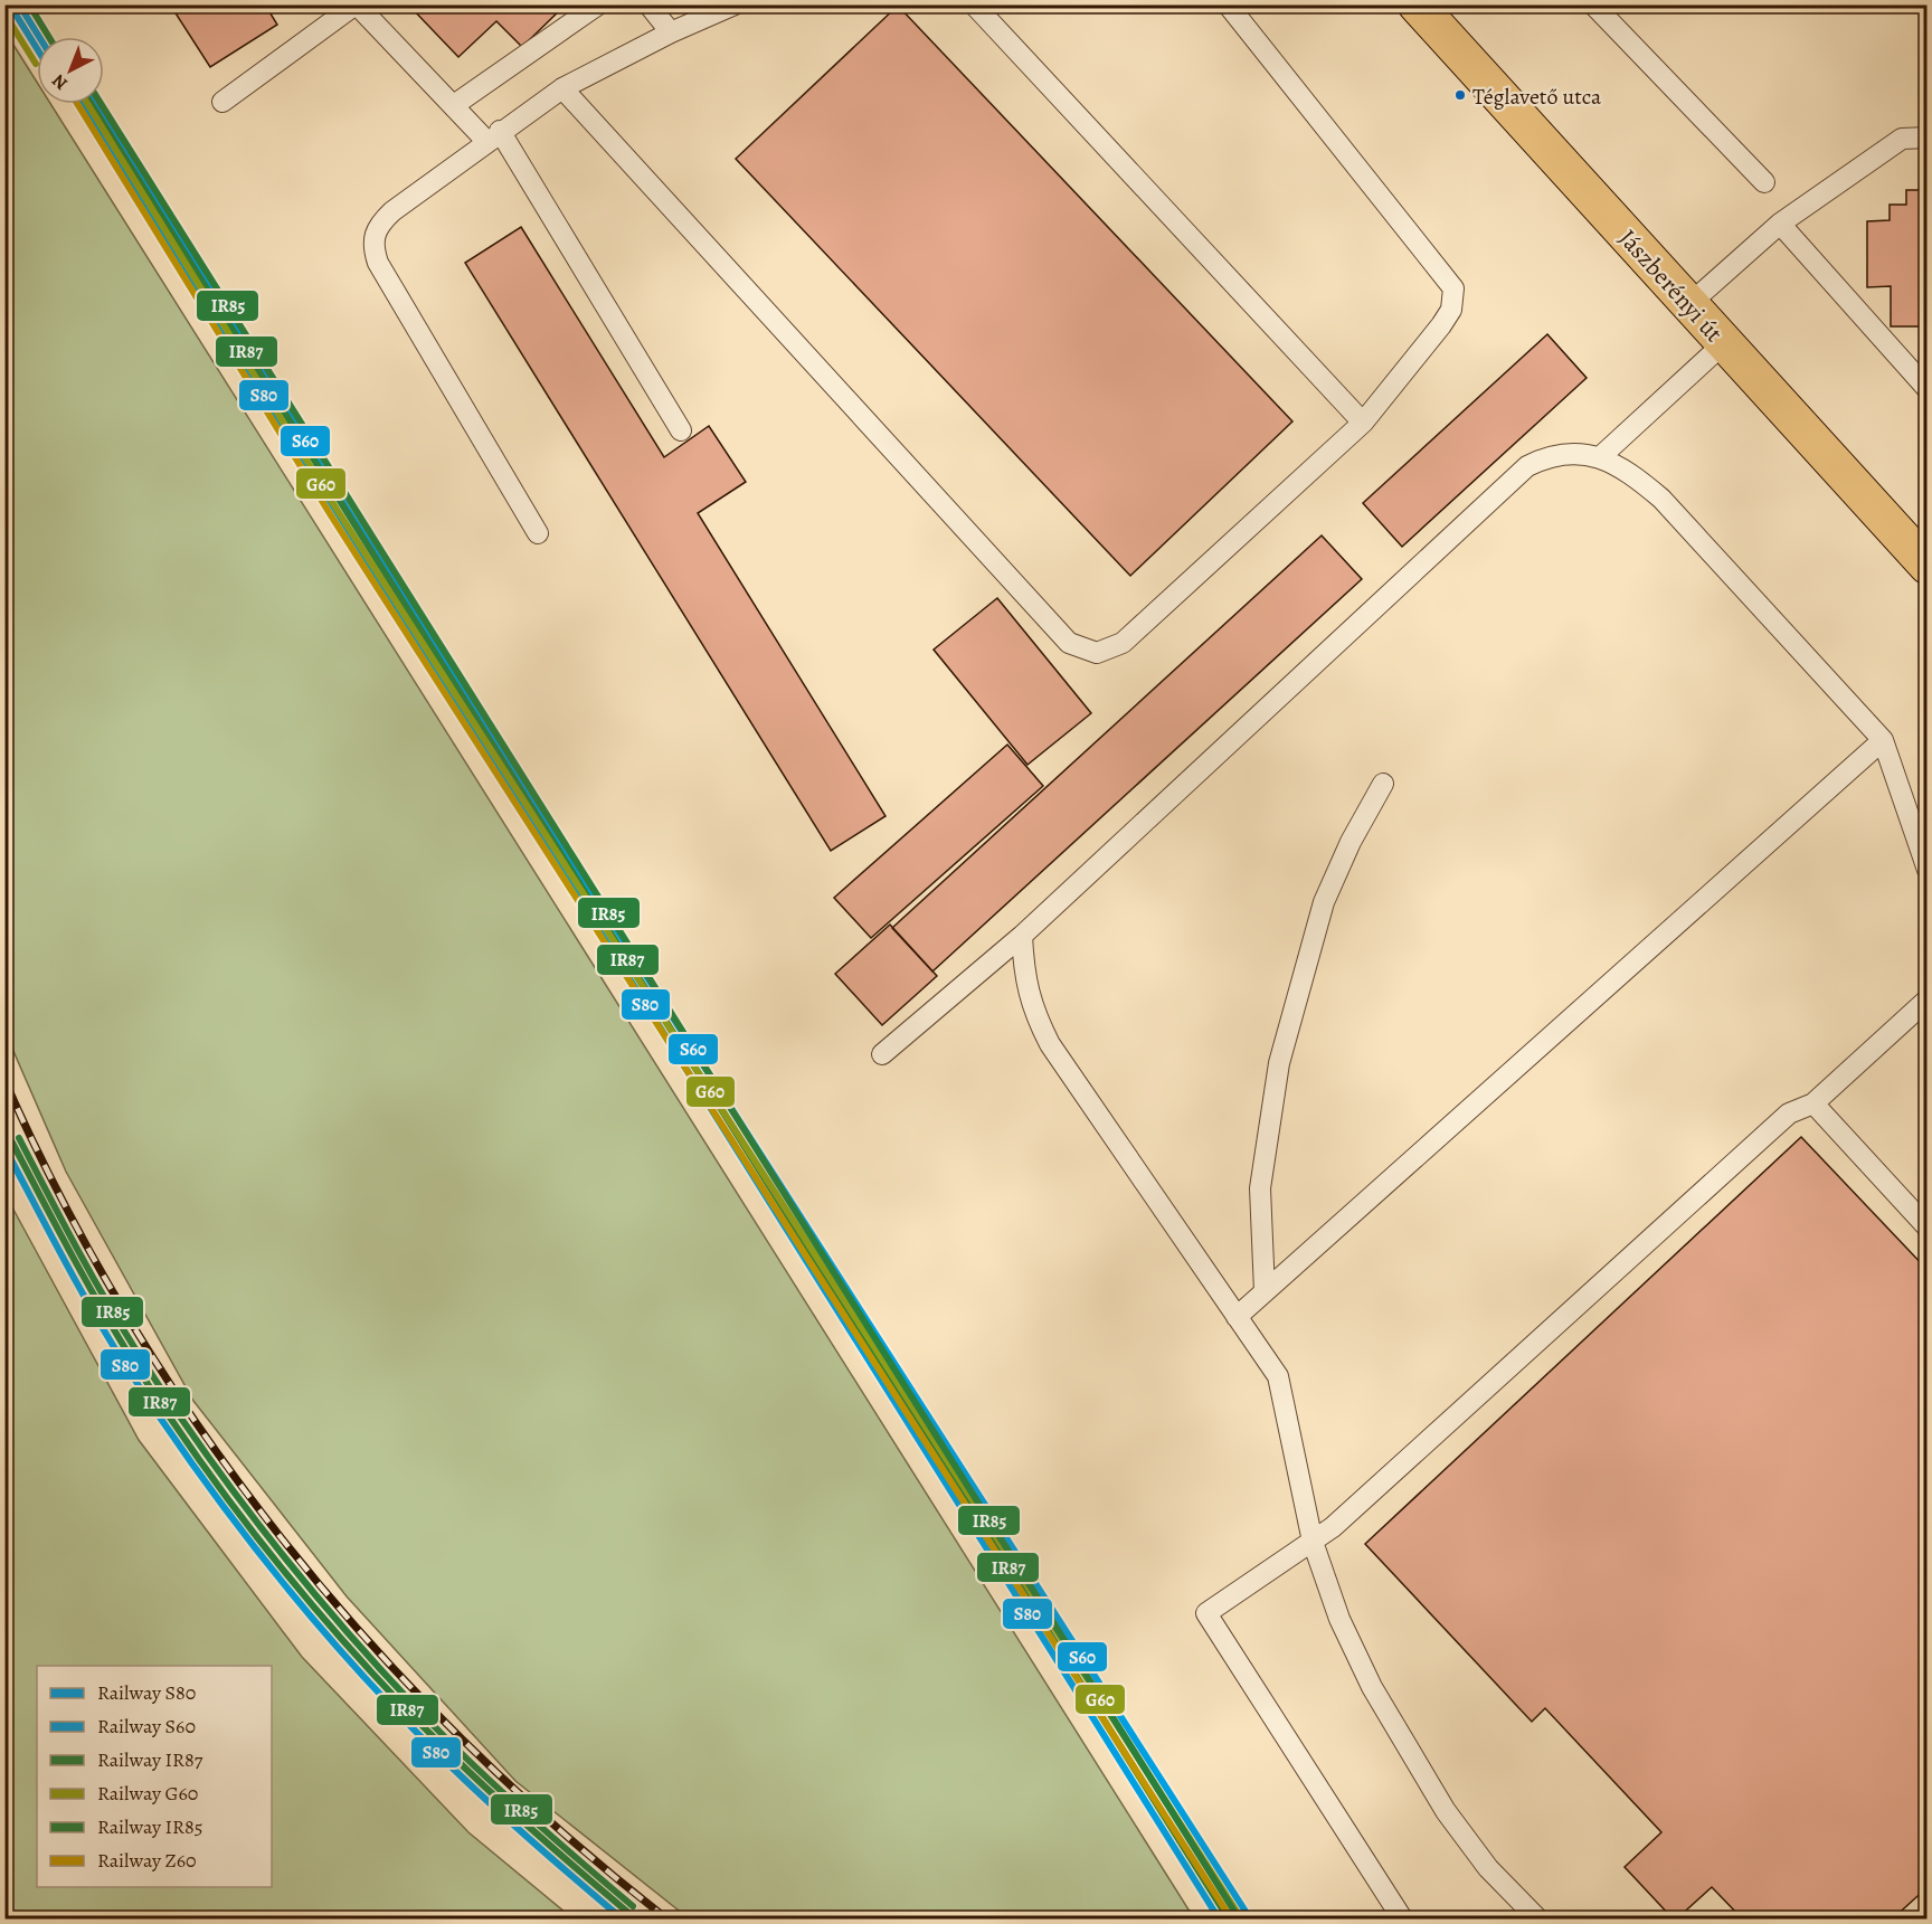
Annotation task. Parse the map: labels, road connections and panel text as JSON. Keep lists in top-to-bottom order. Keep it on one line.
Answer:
{"streets":{"main road":["Jászberényi út"]},"places":["Téglavető utca"],"lines":["rail line S80","rail line IR87","rail line S60","rail line G60","rail line IR85","rail line Z60"],"legend":["Railway S80","Railway S60","Railway IR87","Railway G60","Railway IR85","Railway Z60"],"north":"bottom left"}
